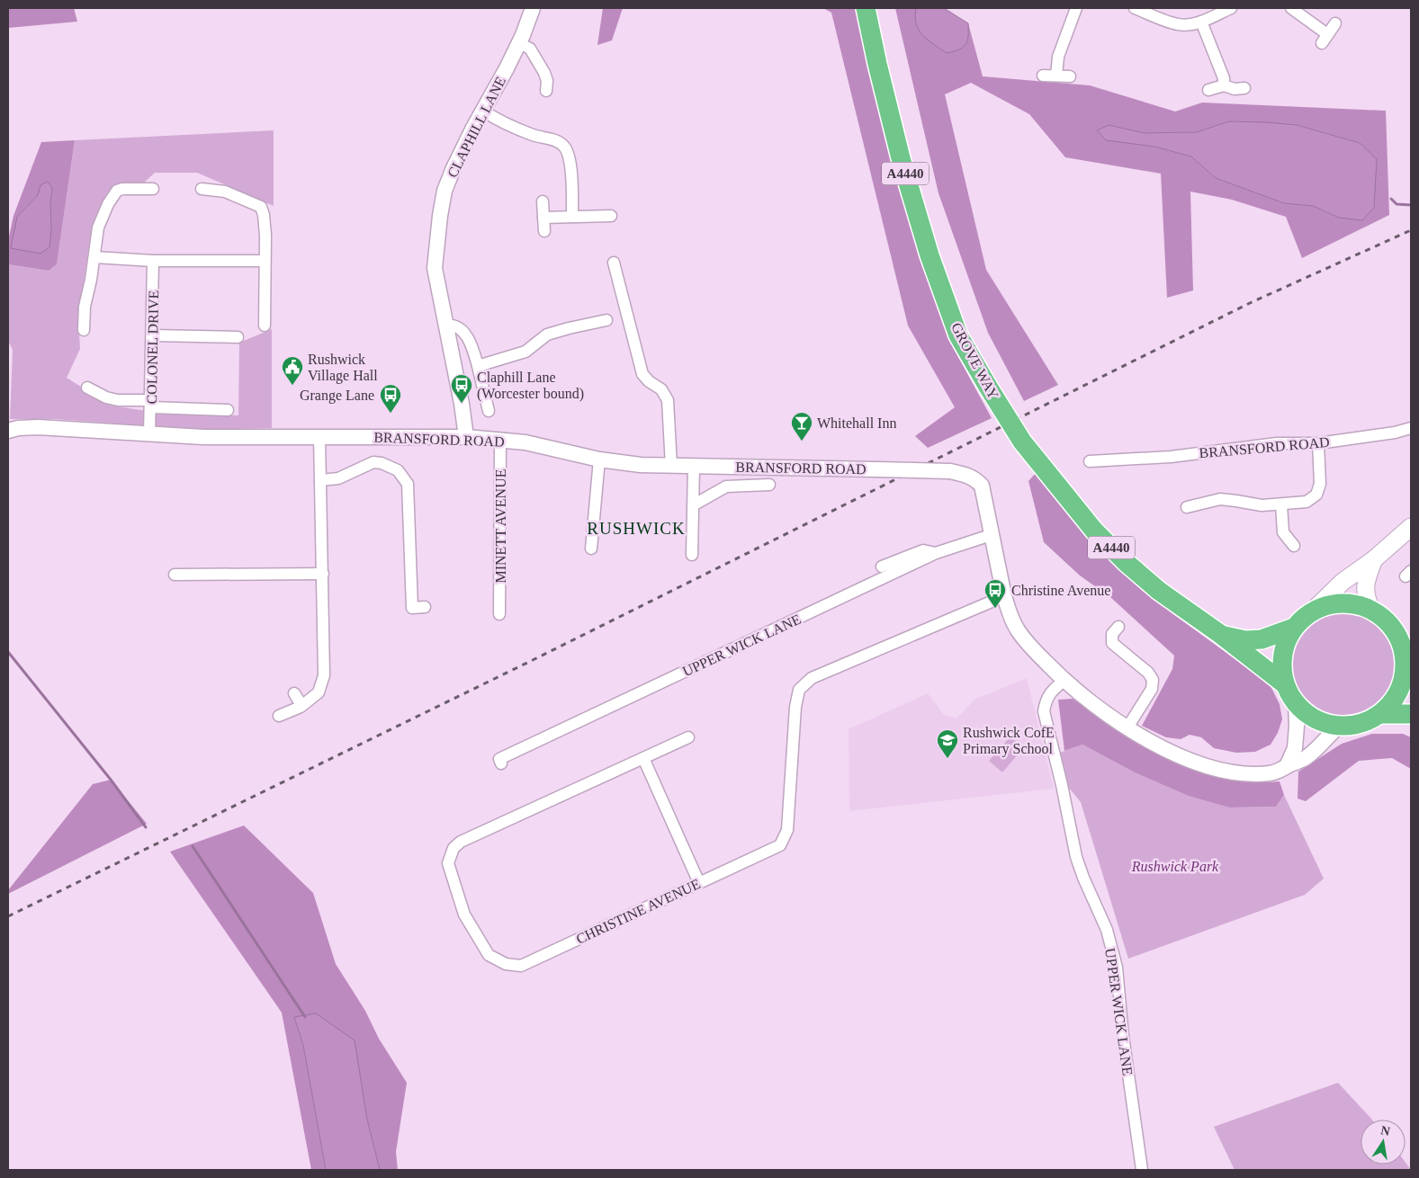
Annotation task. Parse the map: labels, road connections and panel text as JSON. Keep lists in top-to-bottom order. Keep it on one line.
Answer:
{"streets":{"highway":["A4440","GROVE WAY"],"street":["CLAPHILL LANE","COLONEL DRIVE","BRANSFORD ROAD","MINETT AVENUE","UPPER WICK LANE","CHRISTINE AVENUE"]},"crossings":[["CLAPHILL LANE","BRANSFORD ROAD"],["A4440","GROVE WAY"],["COLONEL DRIVE","BRANSFORD ROAD"],["BRANSFORD ROAD","MINETT AVENUE"],["BRANSFORD ROAD","UPPER WICK LANE"]],"districts":["RUSHWICK"],"parks":["Rushwick Park"],"places":{"public building":["Rushwick Village Hall"],"bus stop":["Claphill Lane (Worcester bound)","Grange Lane","Christine Avenue"],"bar":["Whitehall Inn"],"school or university":["Rushwick CofE Primary School"]},"north":"top"}
